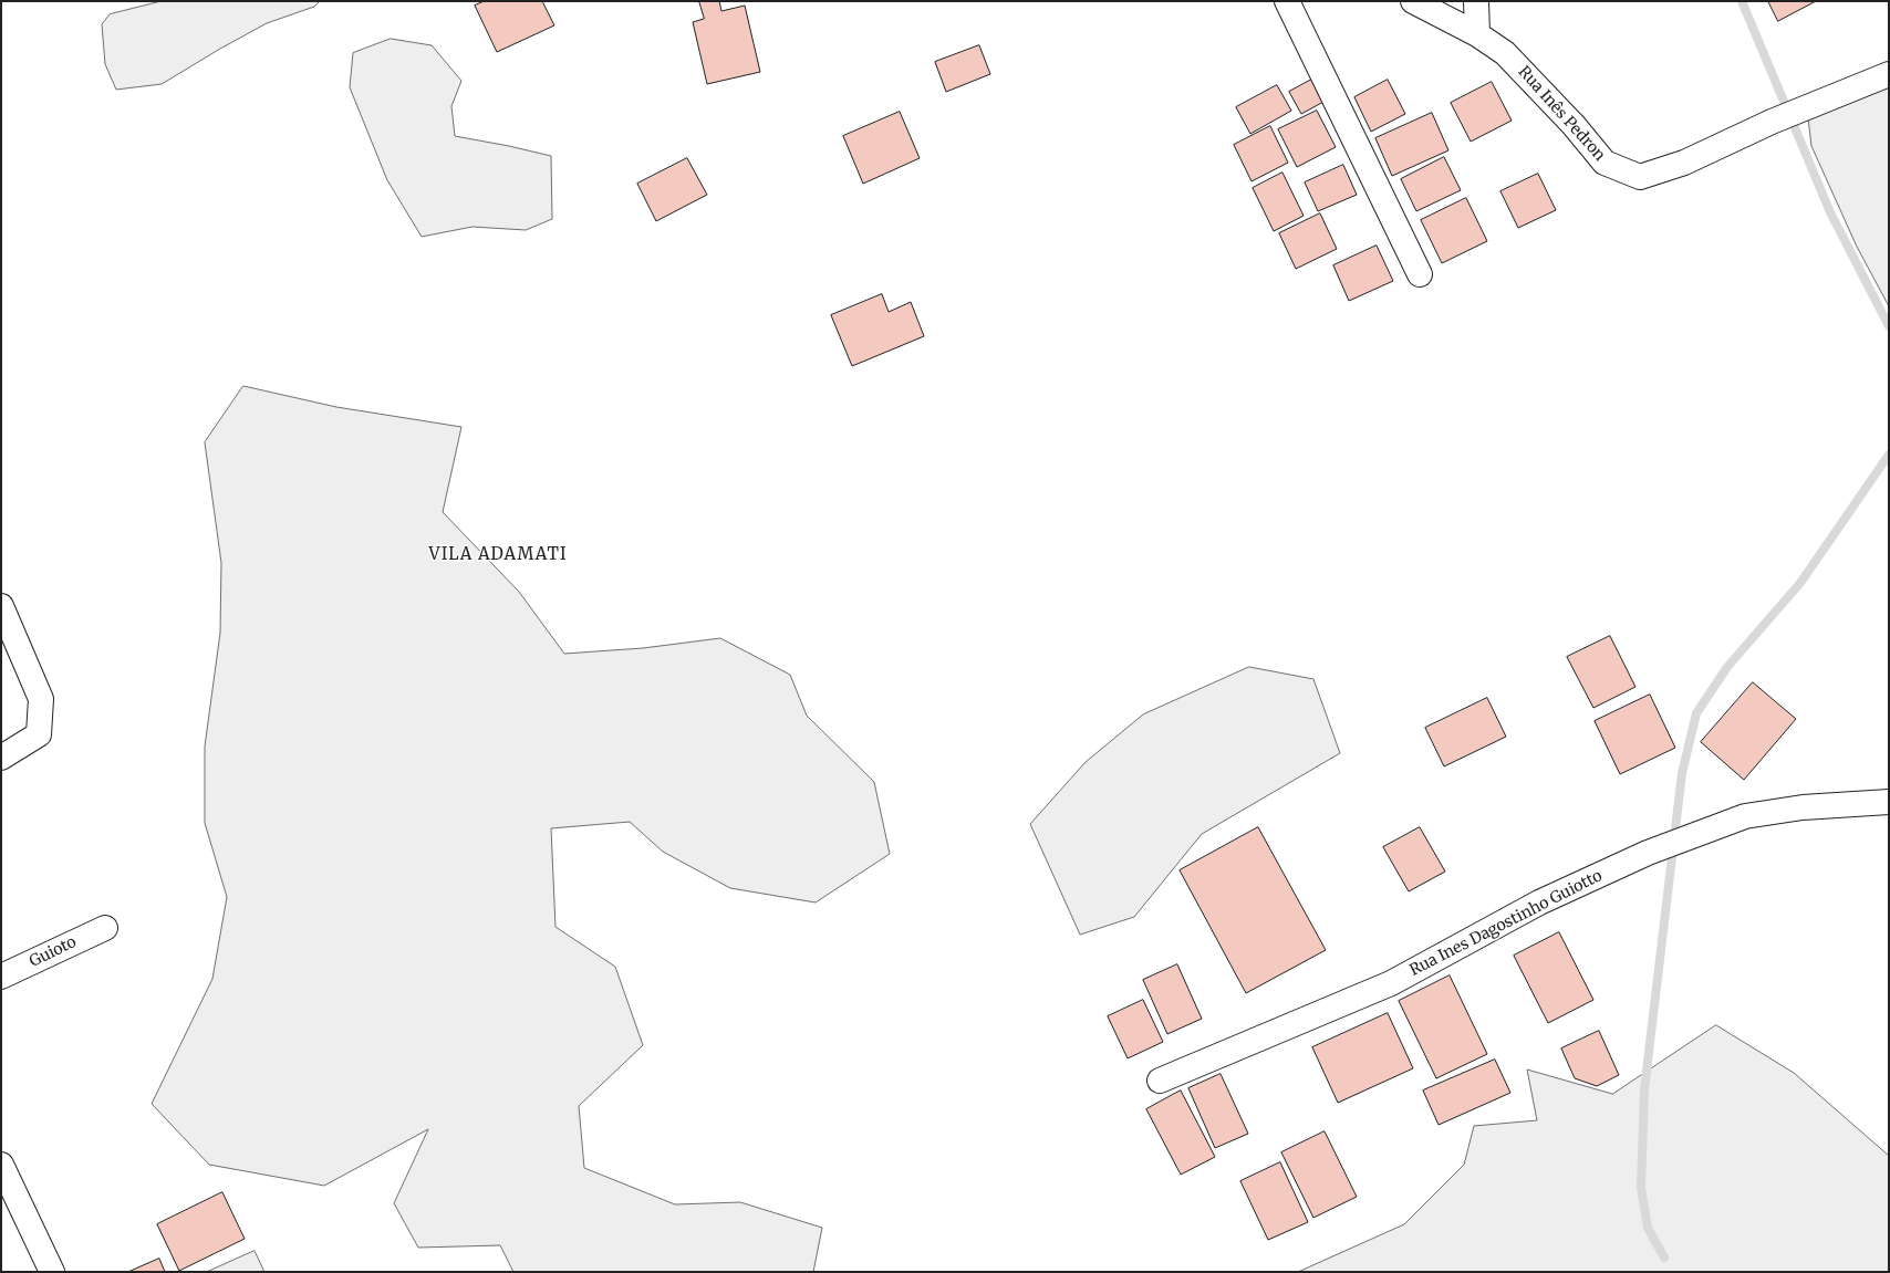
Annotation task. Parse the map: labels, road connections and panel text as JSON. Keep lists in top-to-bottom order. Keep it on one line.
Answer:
{"streets":{"street":["Rua Inês Pedron","Rua Ines Dagostinho Guiotto","Guioto"]},"districts":["VILA ADAMATI"]}
